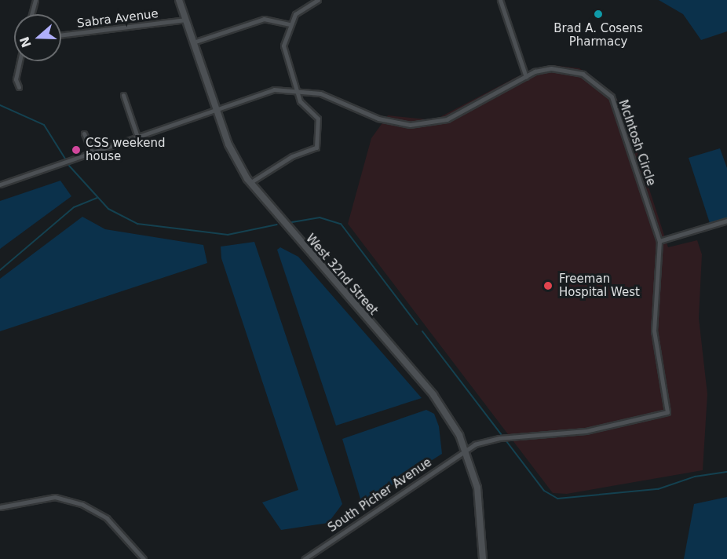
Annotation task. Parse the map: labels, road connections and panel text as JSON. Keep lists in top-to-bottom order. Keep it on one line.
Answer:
{"streets":{"main road":["West 32nd Street"],"street":["Sabra Avenue","McIntosh Circle","South Picher Avenue"]},"crossings":[["Sabra Avenue","West 32nd Street"],["McIntosh Circle","West 32nd Street"],["McIntosh Circle","South Picher Avenue"],["West 32nd Street","South Picher Avenue"]],"places":["Brad A. Cosens Pharmacy","CSS weekend house","Freeman Hospital West"],"north":"left"}
